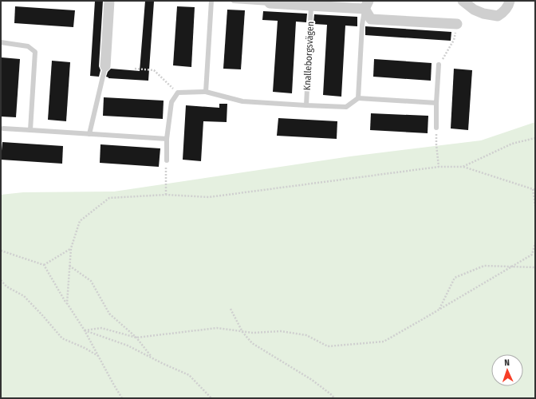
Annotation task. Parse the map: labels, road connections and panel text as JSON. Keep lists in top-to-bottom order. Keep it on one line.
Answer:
{"streets":{"lane":["Knalleborgsvägen"]},"north":"top"}
